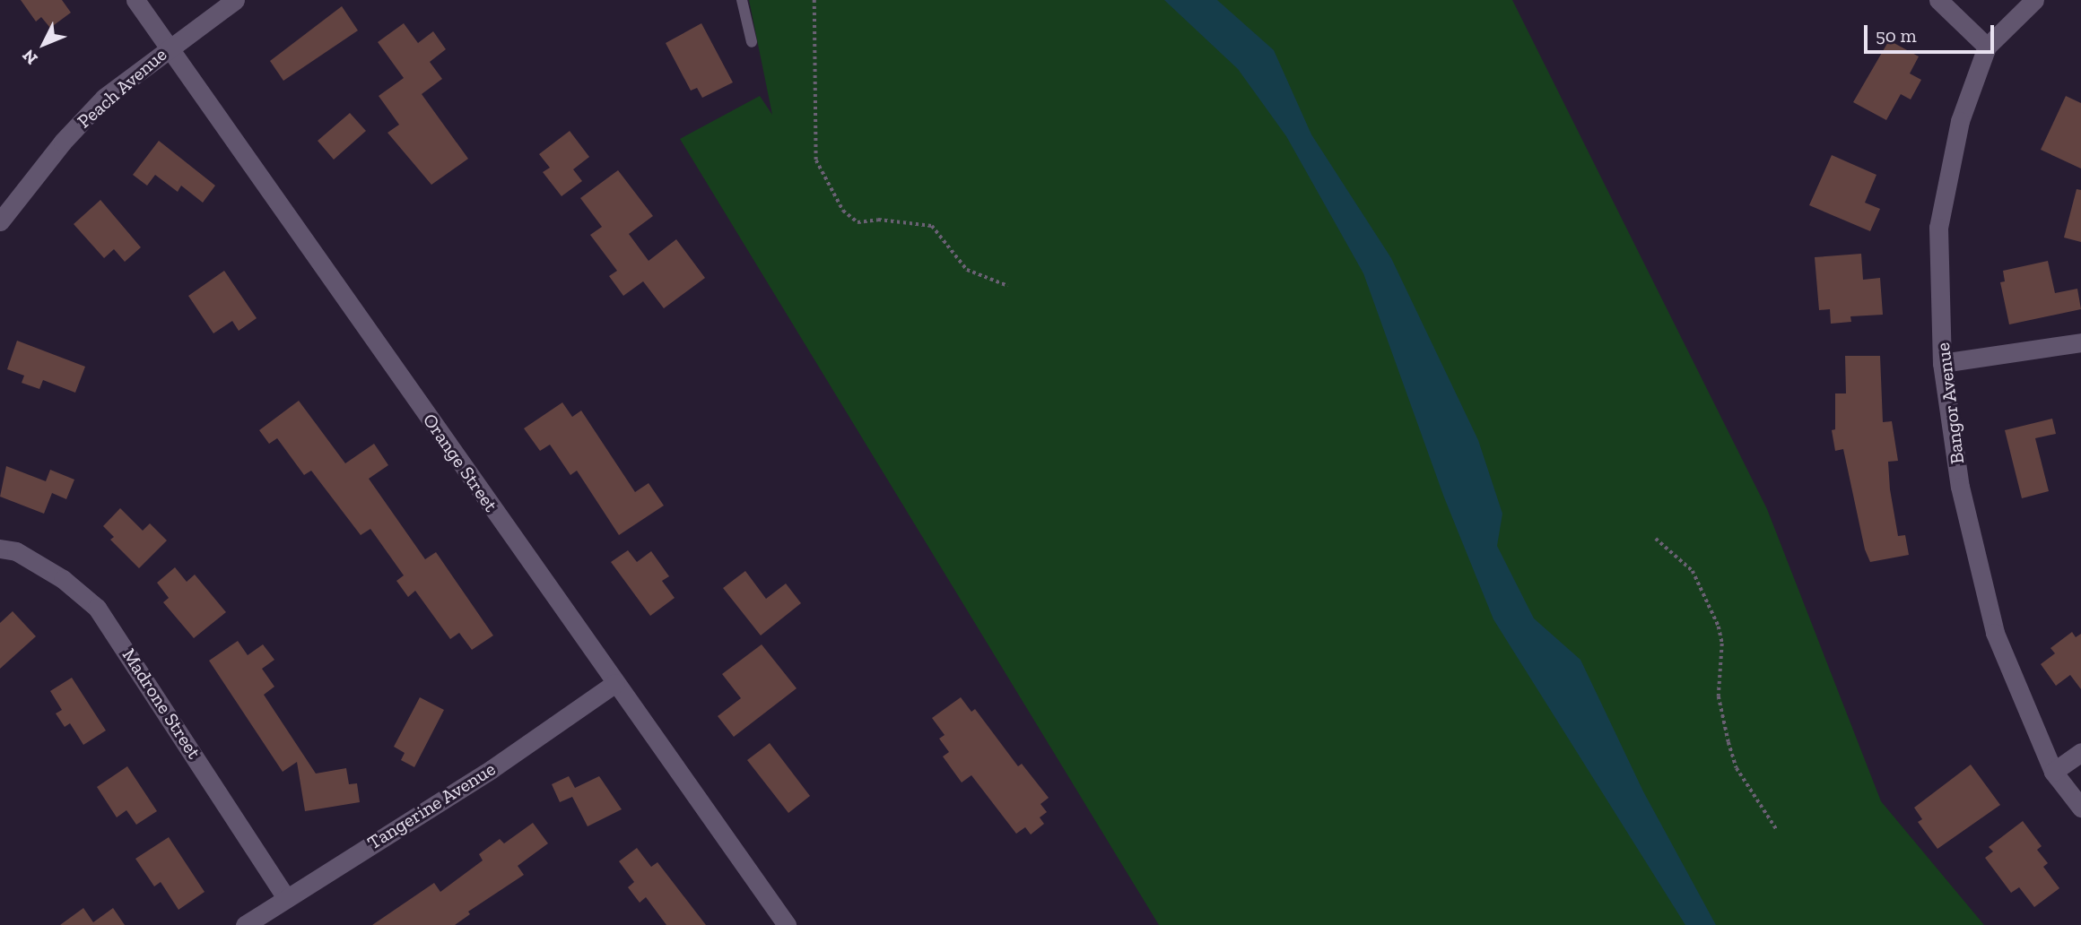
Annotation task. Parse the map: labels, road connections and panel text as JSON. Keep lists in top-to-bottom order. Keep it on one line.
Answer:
{"streets":{"street":["Peach Avenue","Bangor Avenue","Orange Street","Madrone Street","Tangerine Avenue"]},"crossings":[["Peach Avenue","Orange Street"],["Orange Street","Tangerine Avenue"],["Madrone Street","Tangerine Avenue"]],"scale_bar":"50 m","north":"bottom left"}
